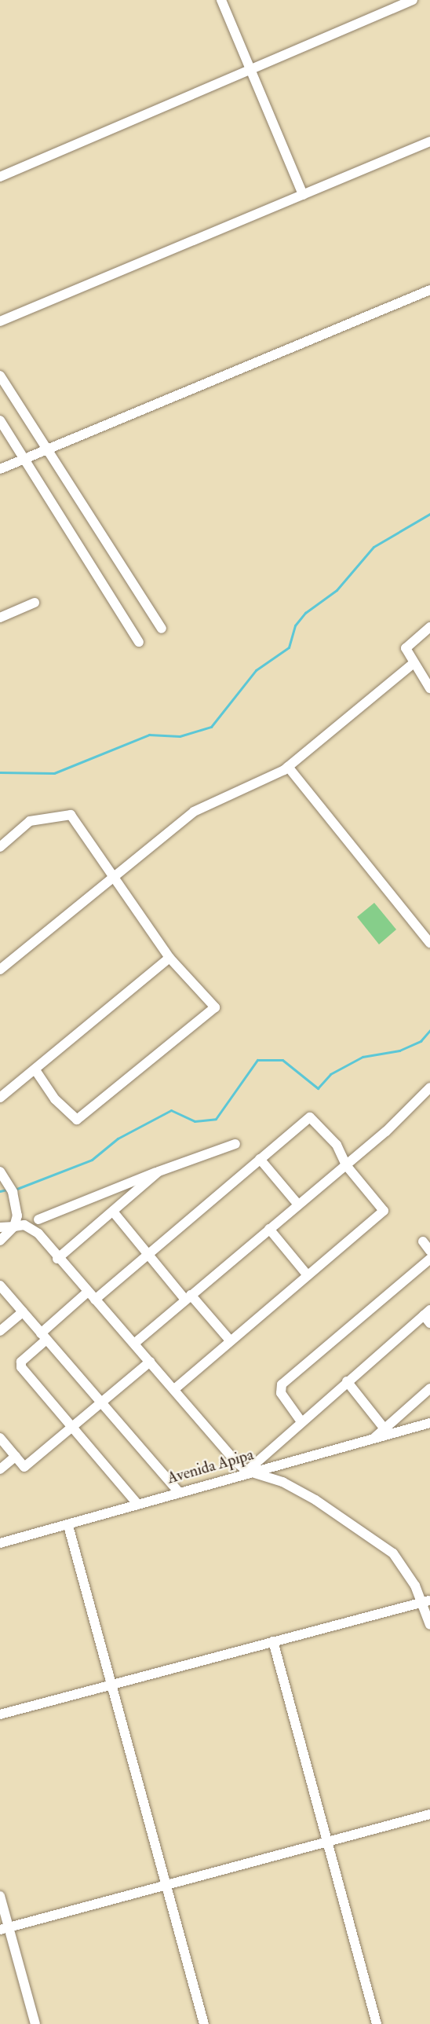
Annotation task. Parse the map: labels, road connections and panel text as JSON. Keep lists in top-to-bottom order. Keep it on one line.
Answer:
{"streets":{"street":["Avenida Apipa"]}}
